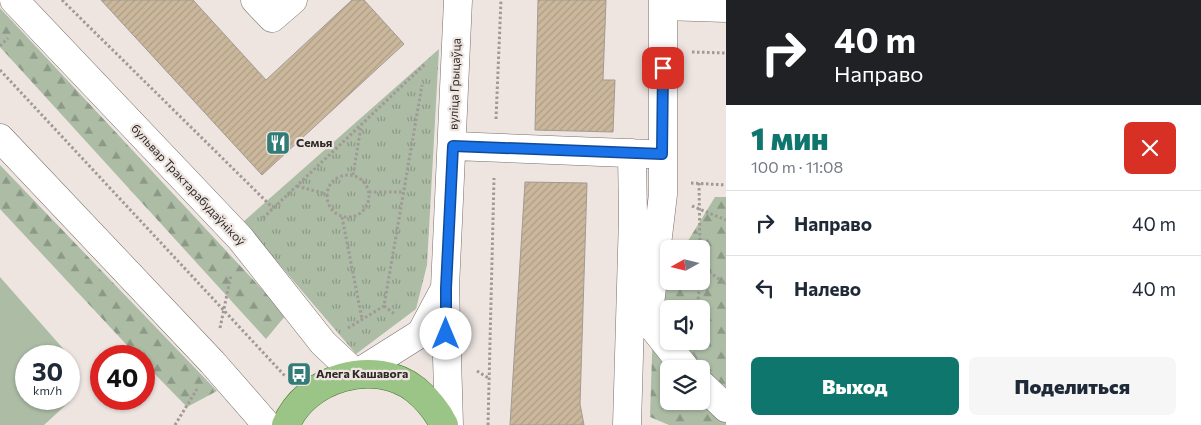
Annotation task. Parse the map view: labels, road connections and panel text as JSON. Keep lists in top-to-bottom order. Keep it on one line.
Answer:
{"streets":{"street":["вуліца Грыцаўца","бульвар Трактарабудаўнікоў"]},"crossings":[["вуліца Грыцаўца","бульвар Трактарабудаўнікоў"]],"places":{"restaurant":["Семья"],"bus stop":["Алега Кашавога"]},"north":"left","page":{"turn":["40 m","Направо"],"heading":["1 мин","100 m · 11:08"],"list":[{"name":"Направо","value":"40 m"},{"name":"Налево","value":"40 m"}],"speed":"30 km/h","limit":"40","buttons":["Выход","Поделиться"]}}
